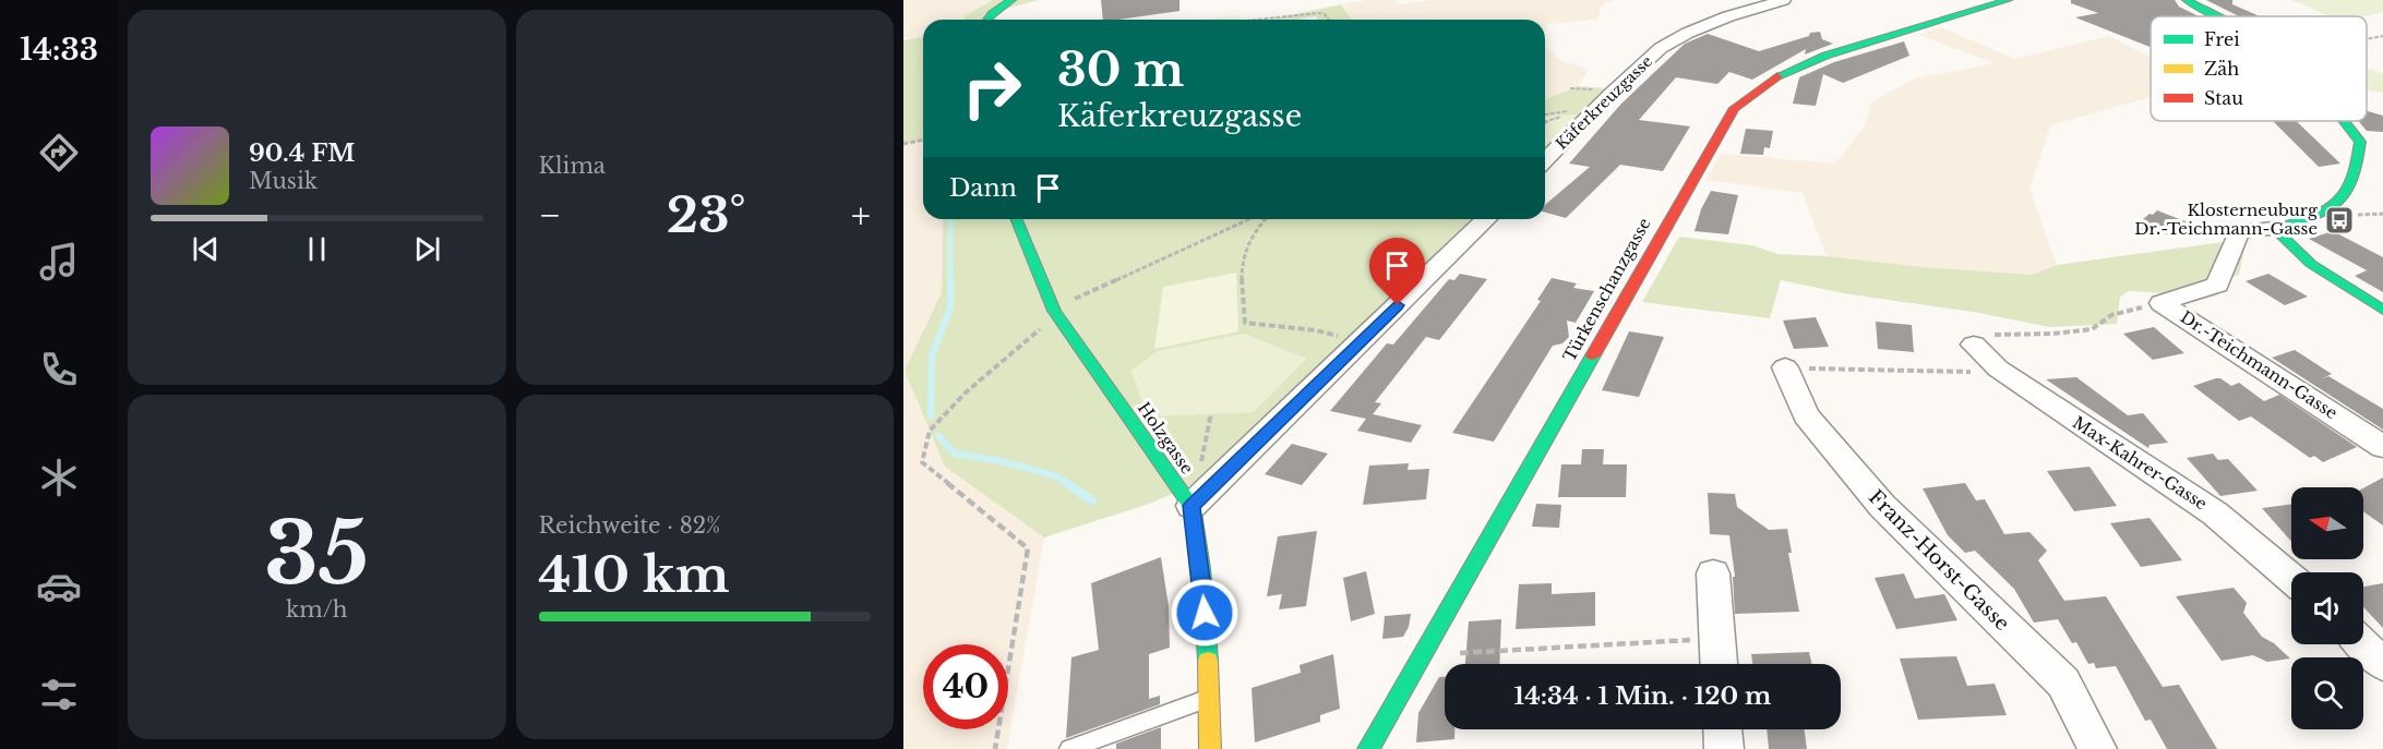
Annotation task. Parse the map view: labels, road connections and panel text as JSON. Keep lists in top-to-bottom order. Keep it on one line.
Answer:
{"streets":{"street":["Käferkreuzgasse","Türkenschanzgasse","Dr.-Teichmann-Gasse","Holzgasse","Max-Kahrer-Gasse","Franz-Horst-Gasse"]},"places":{"bus stop":["Klosterneuburg Dr.-Teichmann-Gasse"]},"legend":["Frei","Zäh","Stau"],"north":"left","page":{"tabs":"14:33","tile":["Klima",["35","km/h"],["Reichweite · 82%","410 km"]],"turn":["30 m","Käferkreuzgasse"],"song":["90.4 FM","Musik"],"then":"Dann","heat":["−","23°","+"],"limit":"40","trip":"14:34 · 1 Min. · 120 m"}}
